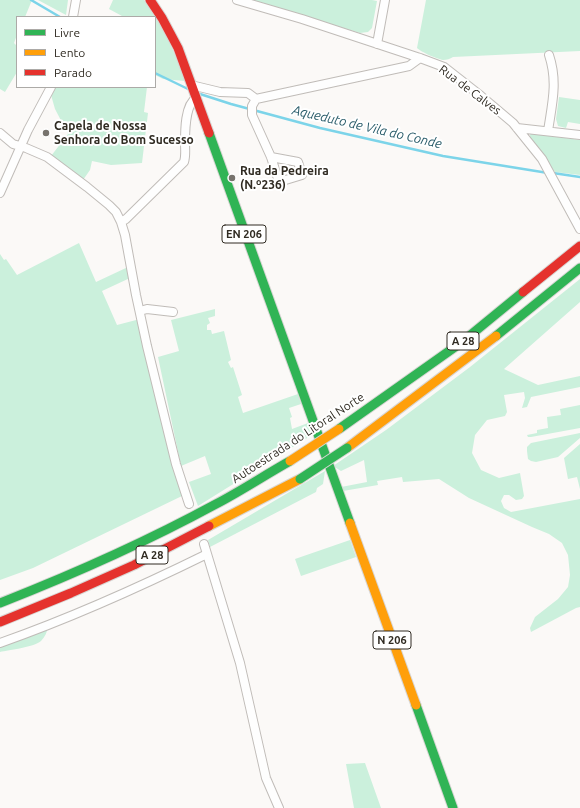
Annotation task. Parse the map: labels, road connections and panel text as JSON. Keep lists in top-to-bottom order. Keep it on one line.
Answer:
{"streets":{"main road":["EN 206","A 28","Autoestrada do Litoral Norte","N 206"],"street":["Rua de Calves"]},"crossings":[["EN 206","N 206"]],"water":["Aqueduto de Vila do Conde"],"places":["Capela de Nossa Senhora do Bom Sucesso","Rua da Pedreira (N.º236)"],"legend":["Livre","Lento","Parado"]}
